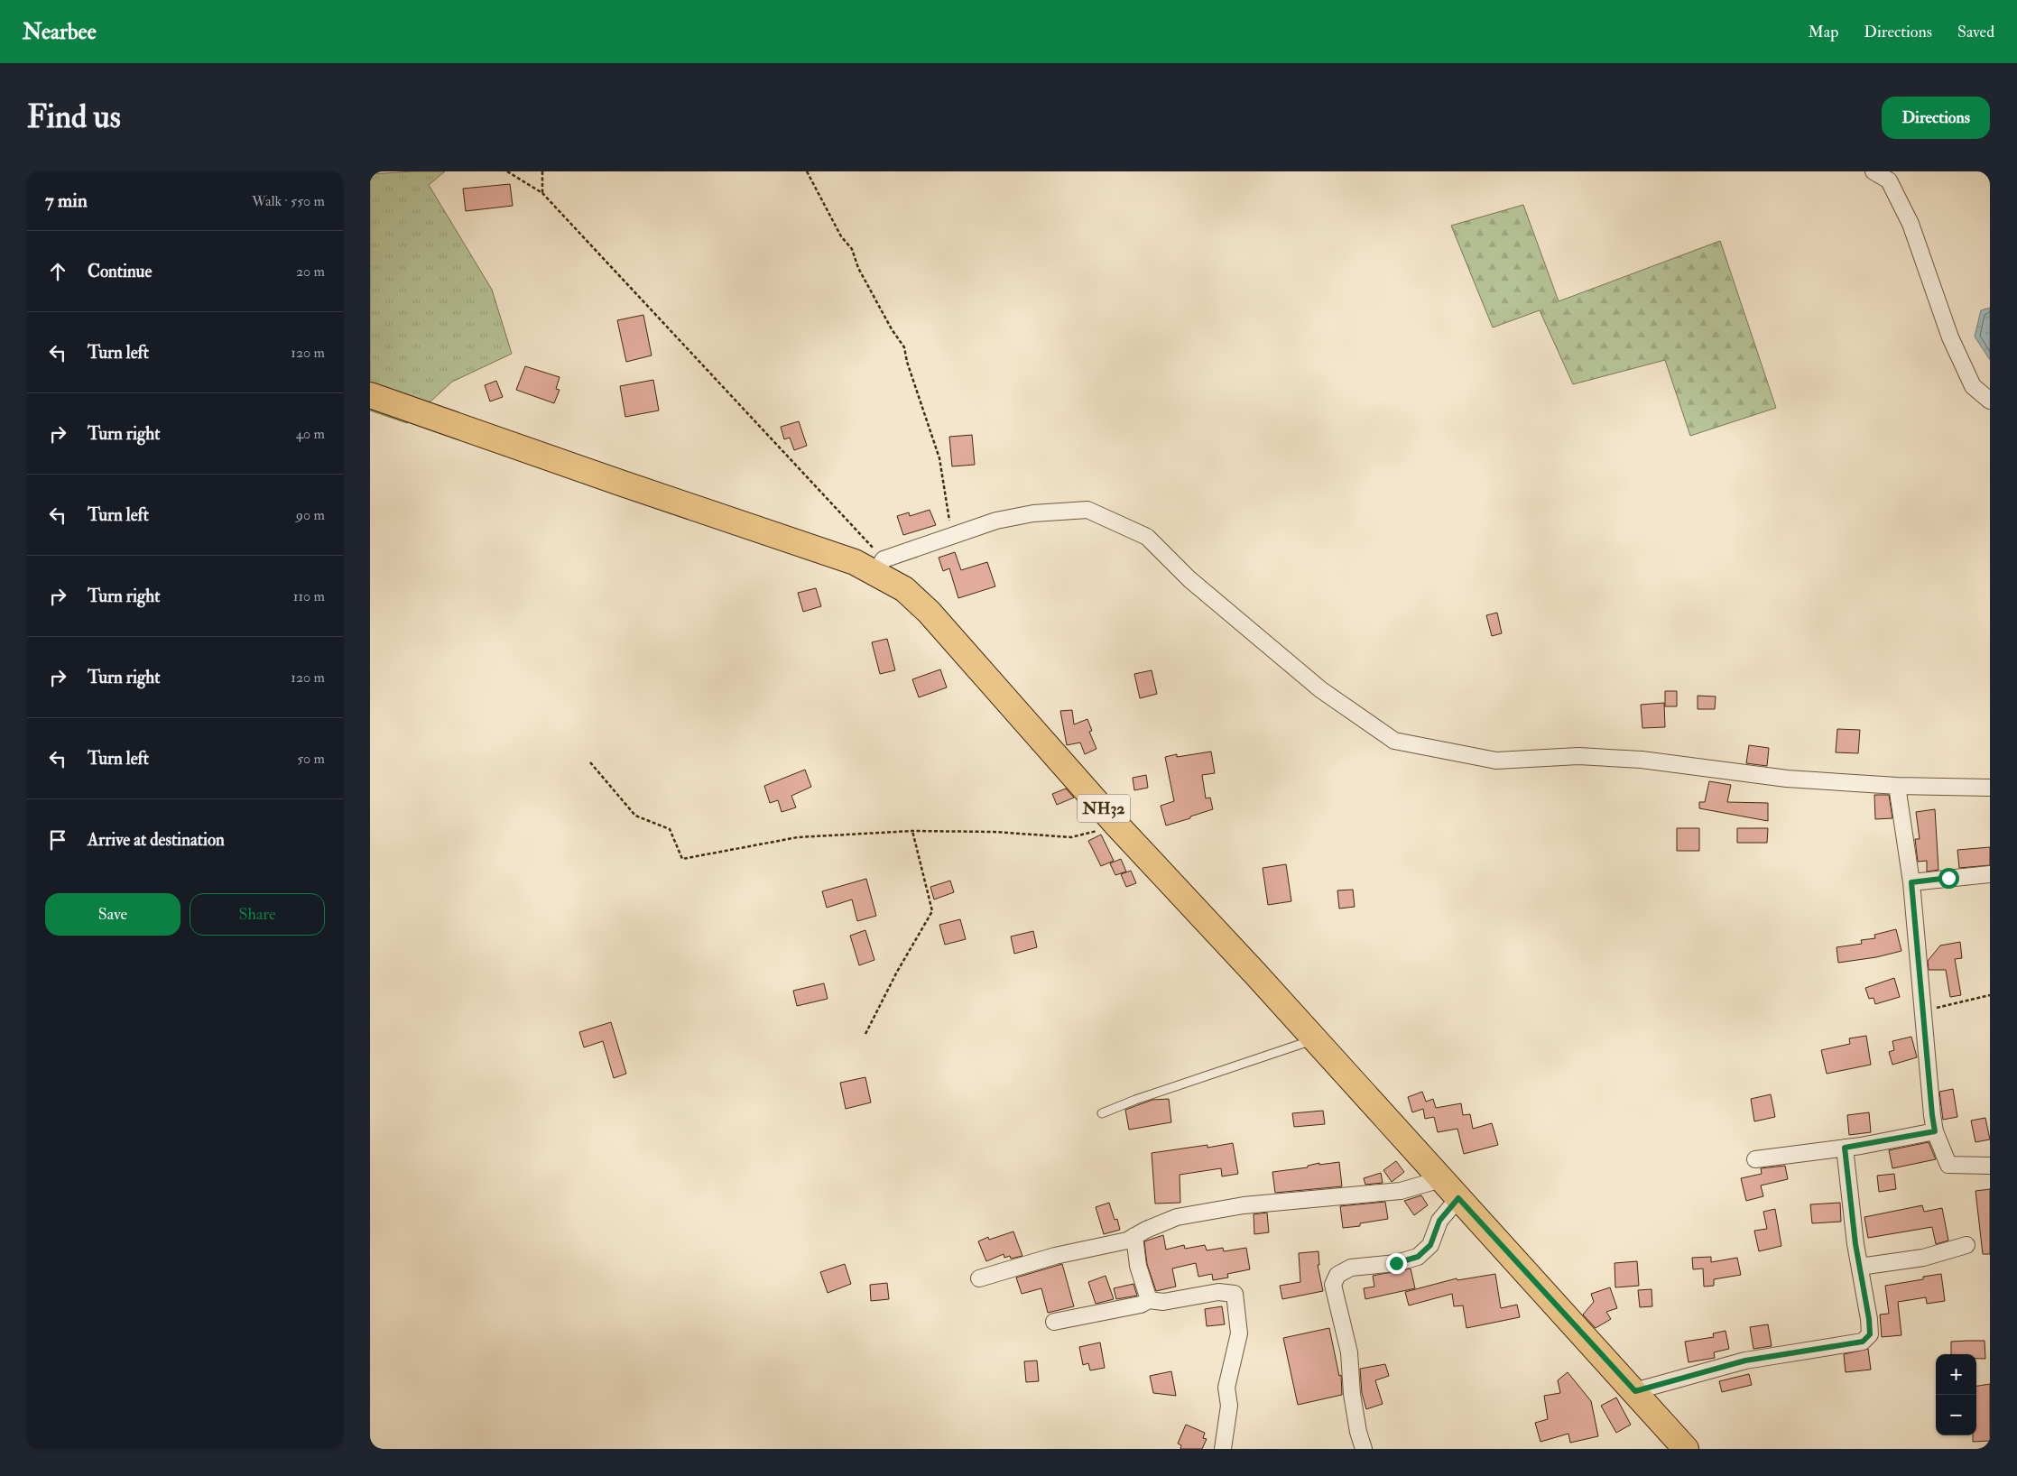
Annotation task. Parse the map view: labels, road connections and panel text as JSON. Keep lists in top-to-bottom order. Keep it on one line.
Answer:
{"streets":{"main road":["NH32"]},"page":{"header":"Nearbee","nav":["Map","Directions","Saved"],"buttons":["Directions",["Save","Share"]],"title":"Find us","heading":["7 min","Walk · 550 m"],"list":[["Continue","20 m"],["Turn left","120 m"],["Turn right","40 m"],["Turn left","90 m"],["Turn right","110 m"],["Turn right","120 m"],["Turn left","50 m"],"Arrive at destination"],"map_buttons":["+","−"]}}
